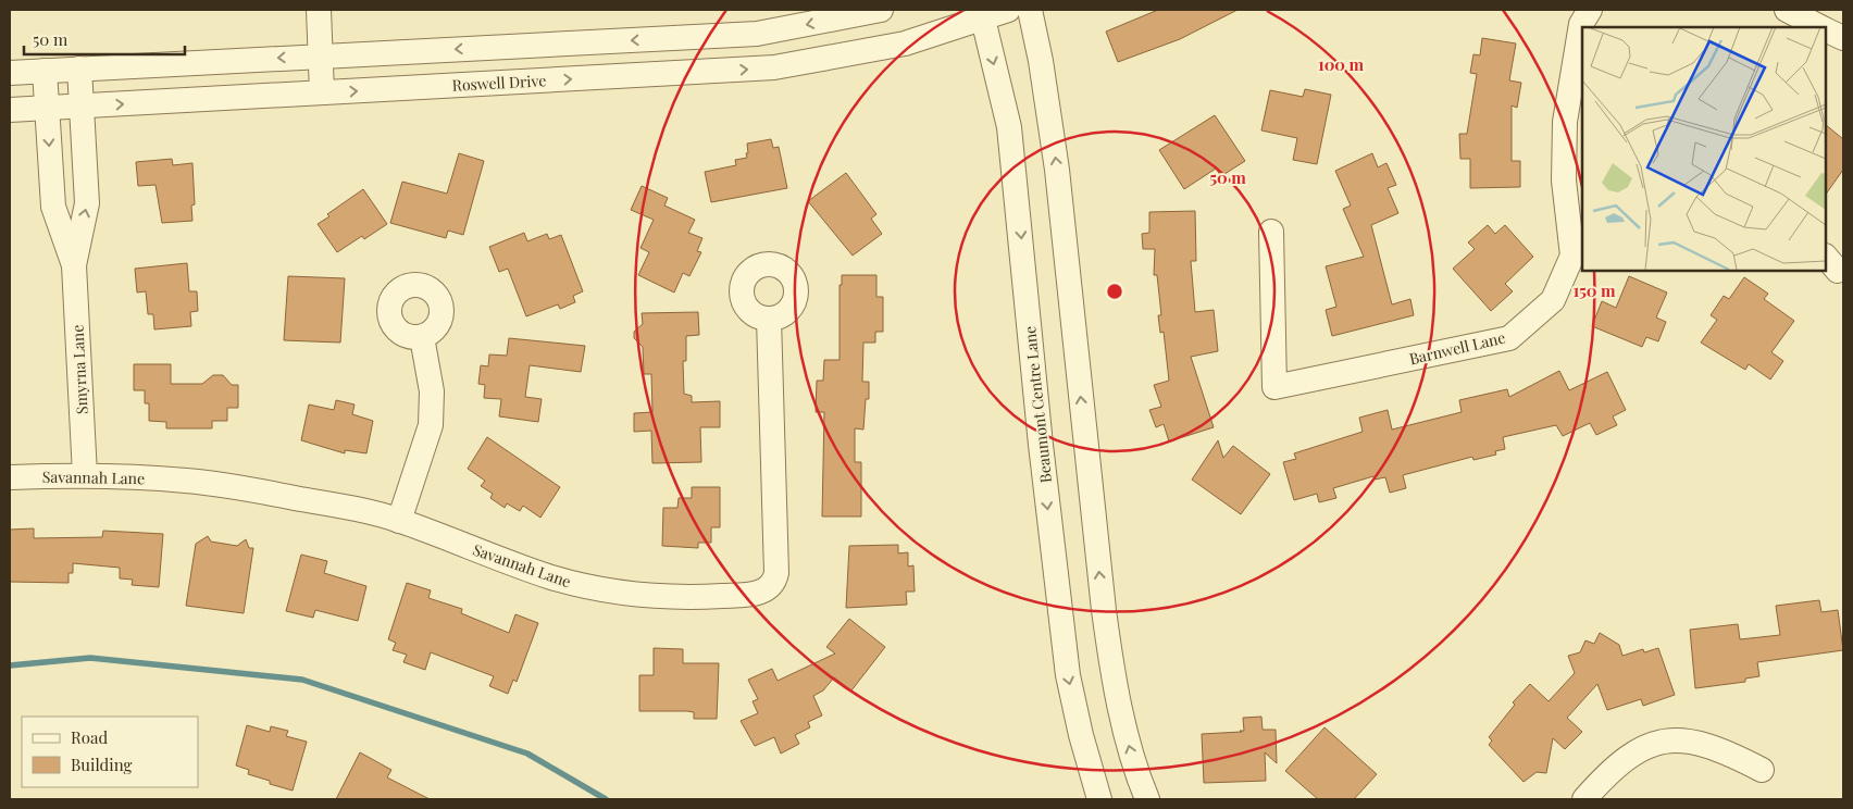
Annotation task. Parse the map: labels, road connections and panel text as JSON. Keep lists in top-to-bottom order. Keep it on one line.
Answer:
{"streets":{"street":["Roswell Drive","Barnwell Lane","Smyrna Lane","Beaumont Centre Lane","Savannah Lane"]},"crossings":[["Roswell Drive","Smyrna Lane"],["Roswell Drive","Beaumont Centre Lane"],["Smyrna Lane","Savannah Lane"]],"legend":["Road","Building"],"scale_bar":"50 m","rings":["100 m","50 m","150 m"]}
